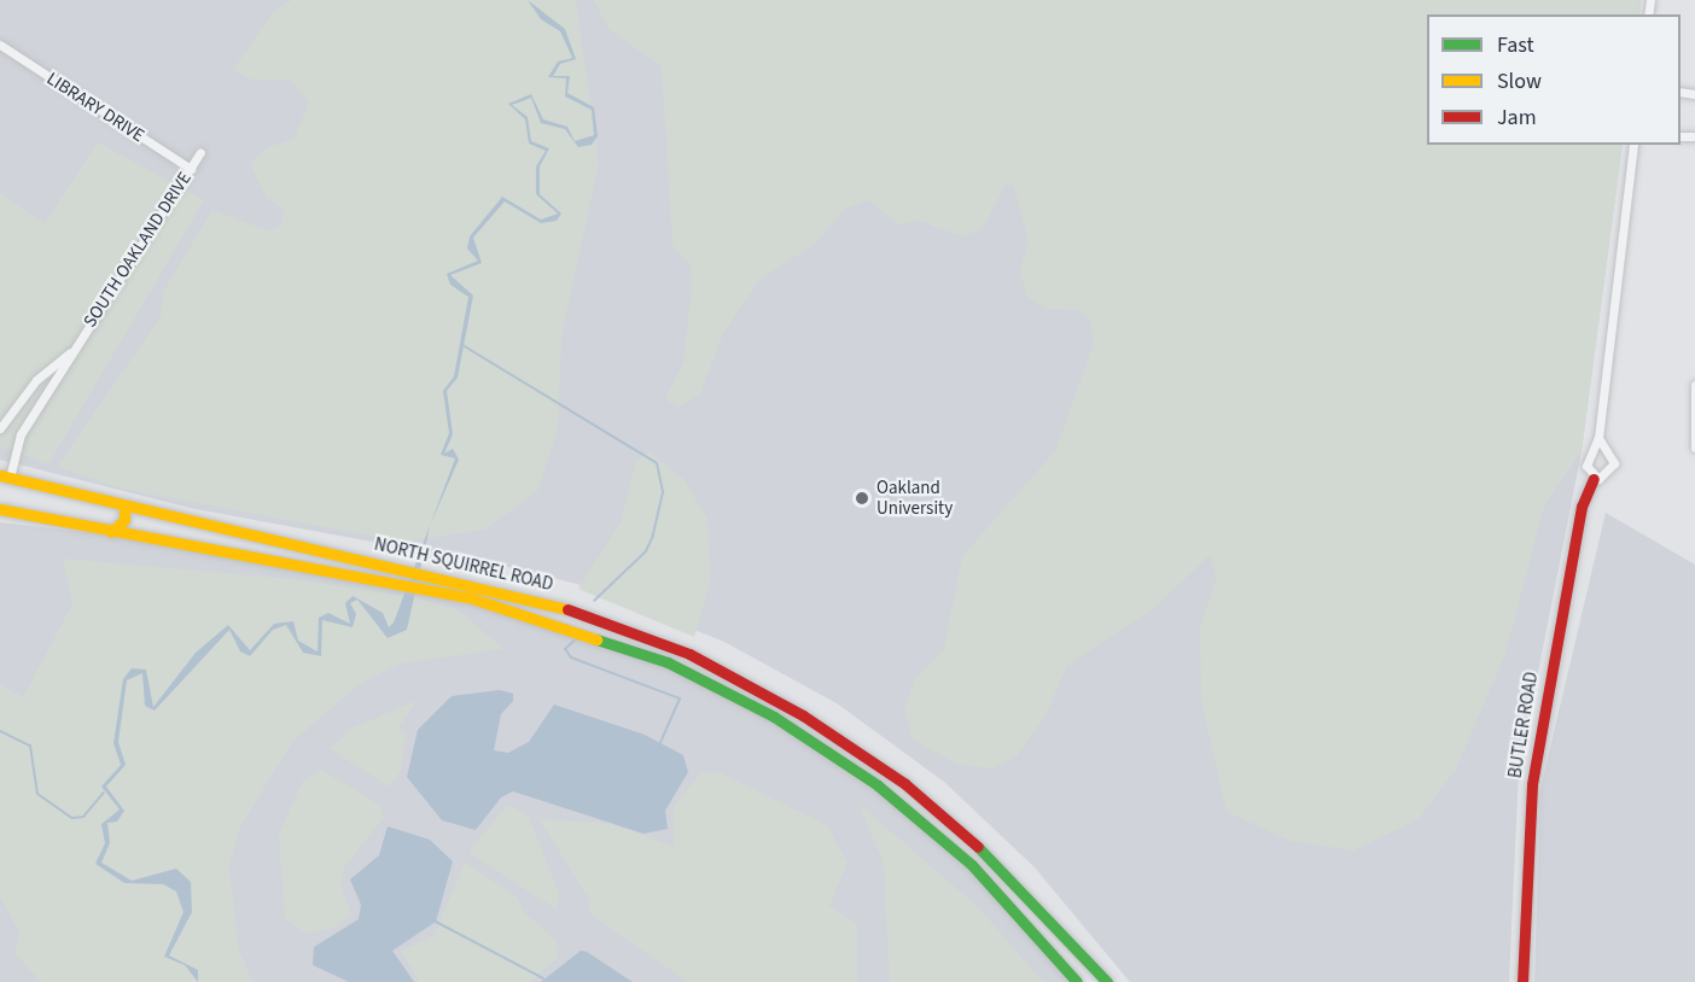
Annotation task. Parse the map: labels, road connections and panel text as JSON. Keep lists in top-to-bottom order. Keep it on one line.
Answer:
{"streets":{"main road":["NORTH SQUIRREL ROAD","BUTLER ROAD"],"street":["LIBRARY DRIVE","SOUTH OAKLAND DRIVE"]},"crossings":[["LIBRARY DRIVE","SOUTH OAKLAND DRIVE"],["SOUTH OAKLAND DRIVE","NORTH SQUIRREL ROAD"]],"places":["Oakland University"],"legend":["Fast","Slow","Jam"]}
